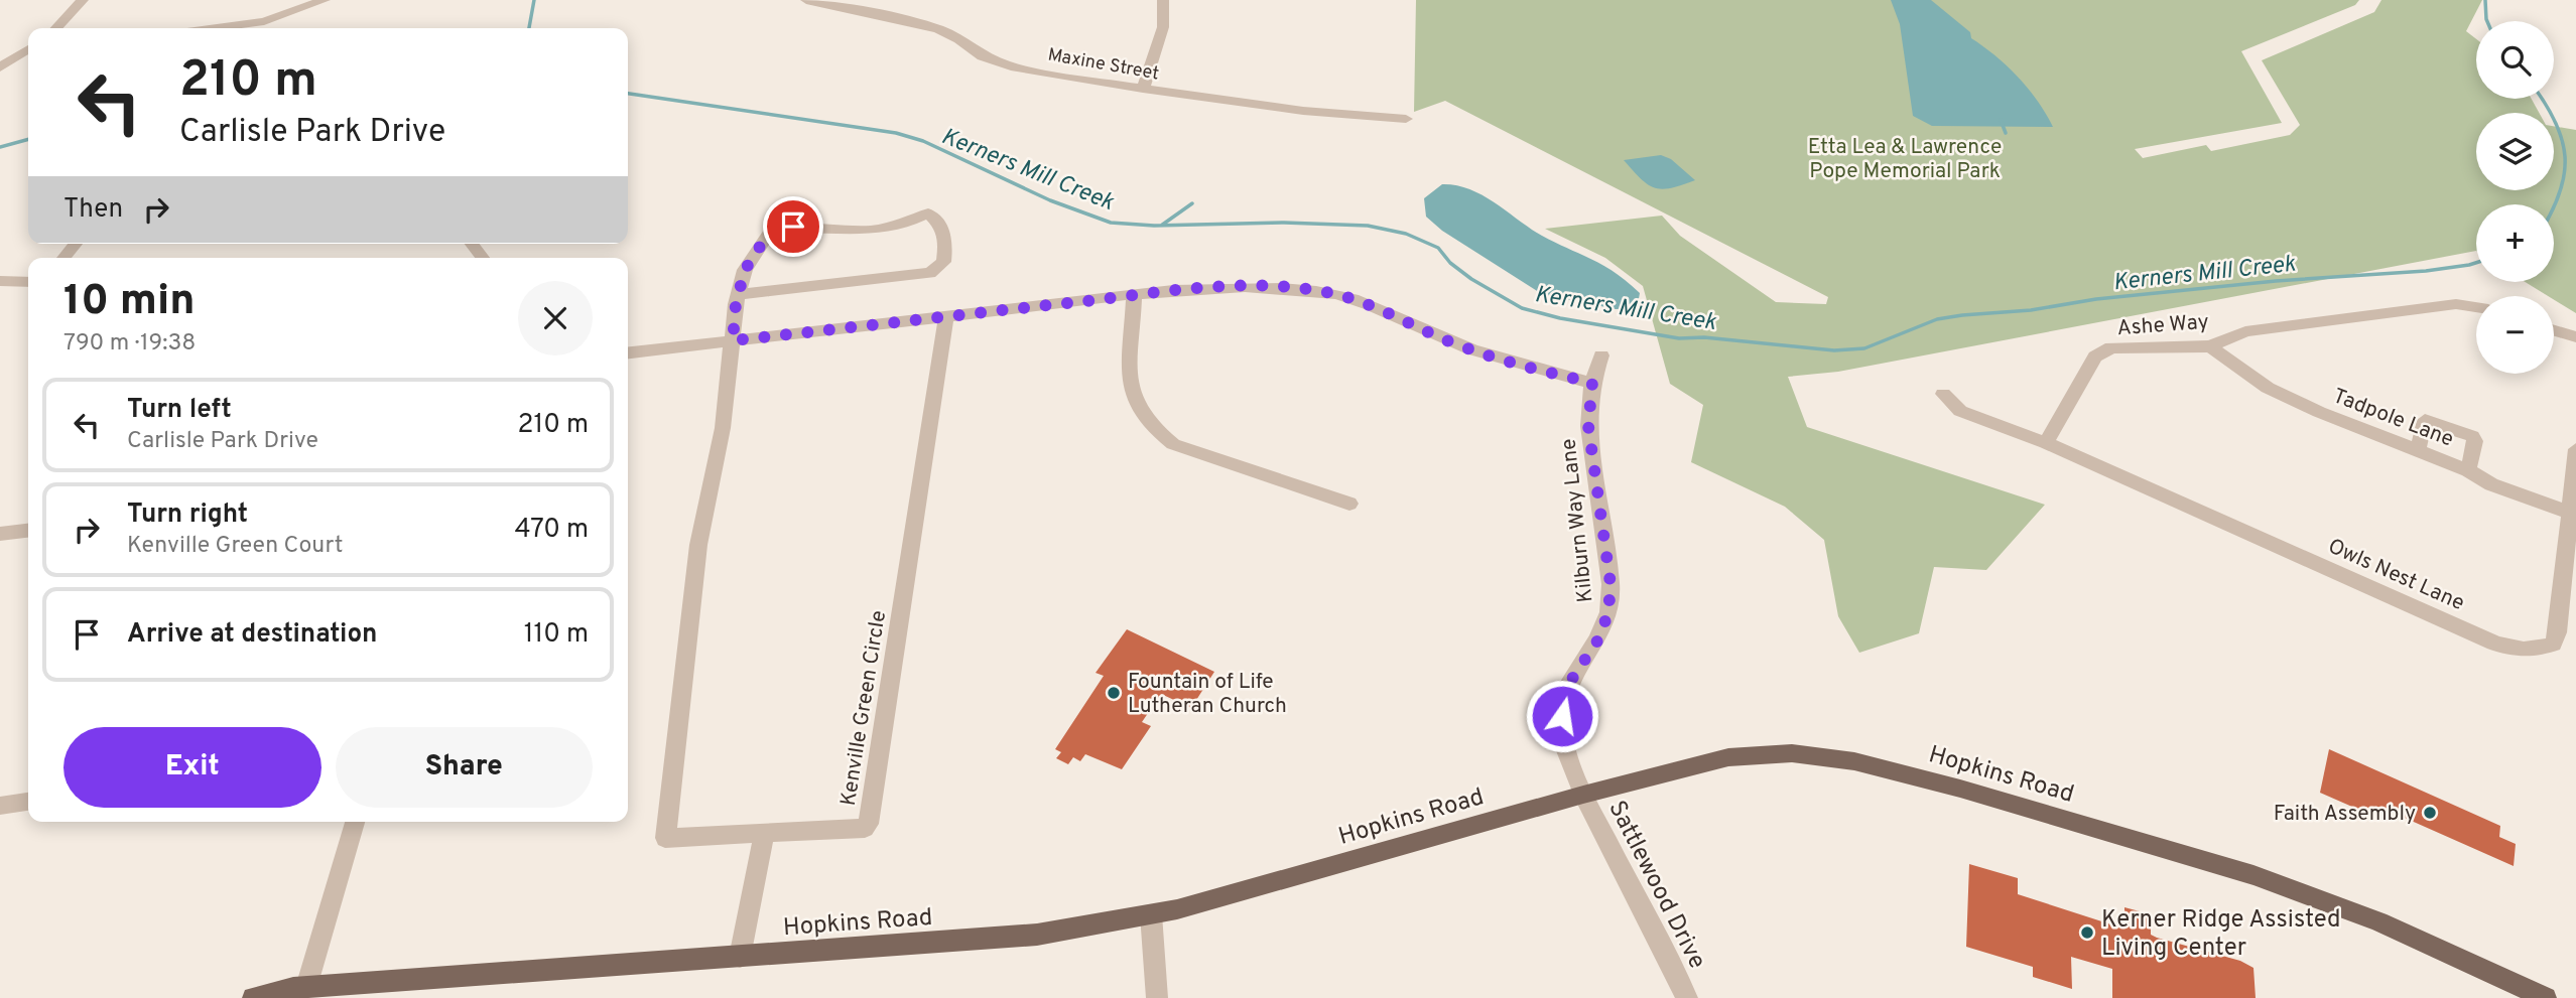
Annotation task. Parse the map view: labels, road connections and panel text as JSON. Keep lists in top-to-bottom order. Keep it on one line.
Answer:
{"streets":{"main road":["Hopkins Road"],"street":["Maxine Street","Ashe Way","Tadpole Lane","Kilburn Way Lane","Owls Nest Lane","Kenville Green Circle","Sattlewood Drive"]},"crossings":[["Ashe Way","Tadpole Lane"],["Ashe Way","Owls Nest Lane"],["Tadpole Lane","Owls Nest Lane"],["Kilburn Way Lane","Hopkins Road"],["Kilburn Way Lane","Sattlewood Drive"],["Hopkins Road","Sattlewood Drive"]],"water":["Kerners Mill Creek"],"parks":["Etta Lea & Lawrence Pope Memorial Park"],"places":["Fountain of Life Lutheran Church","Faith Assembly","Kerner Ridge Assisted Living Center"],"page":{"map_buttons":["+","−"],"turn":["210 m","Carlisle Park Drive"],"then":"Then","heading":["10 min","790 m · 19:38"],"list":[{"name":"Turn left","note":"Carlisle Park Drive","value":"210 m"},{"name":"Turn right","note":"Kenville Green Court","value":"470 m"},{"name":"Arrive at destination","value":"110 m"}],"buttons":["Exit","Share"]}}
